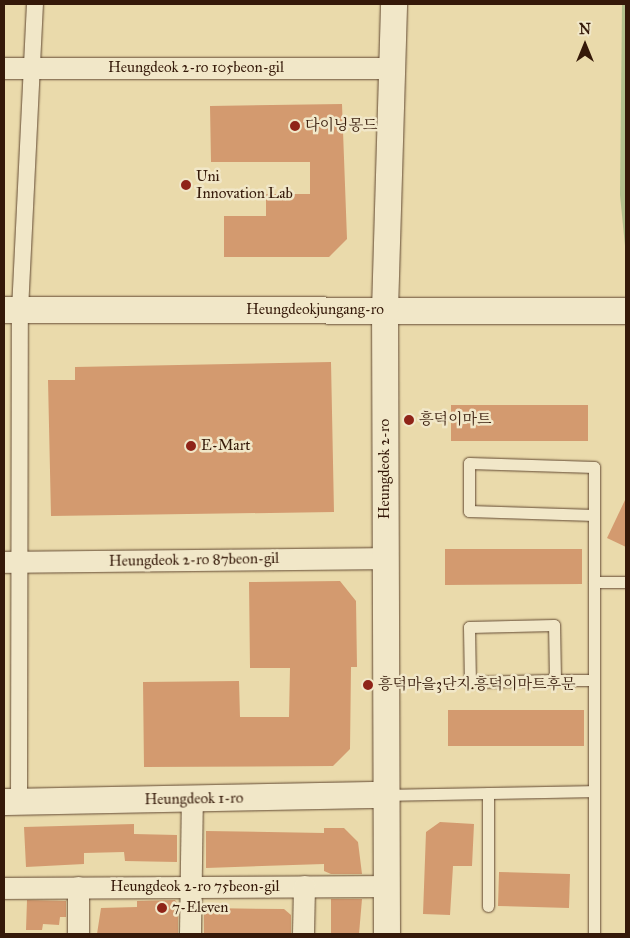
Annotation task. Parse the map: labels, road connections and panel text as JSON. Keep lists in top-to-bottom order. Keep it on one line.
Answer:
{"streets":{"street":["Heungdeok 2-ro 105beon-gil","Heungdeokjungang-ro","Heungdeok 2-ro","Heungdeok 2-ro 87beon-gil","Heungdeok 1-ro","Heungdeok 2-ro 75beon-gil"]},"crossings":[["Heungdeok 2-ro 105beon-gil","Heungdeok 2-ro"],["Heungdeokjungang-ro","Heungdeok 2-ro"],["Heungdeok 2-ro","Heungdeok 2-ro 87beon-gil"],["Heungdeok 2-ro","Heungdeok 1-ro"],["Heungdeok 2-ro","Heungdeok 2-ro 75beon-gil"]],"places":["다이닝몽드","Uni Innovation Lab","흥덕이마트","E-Mart","흥덕마을3단지.흥덕이마트후문","7-Eleven"],"north":"top"}
